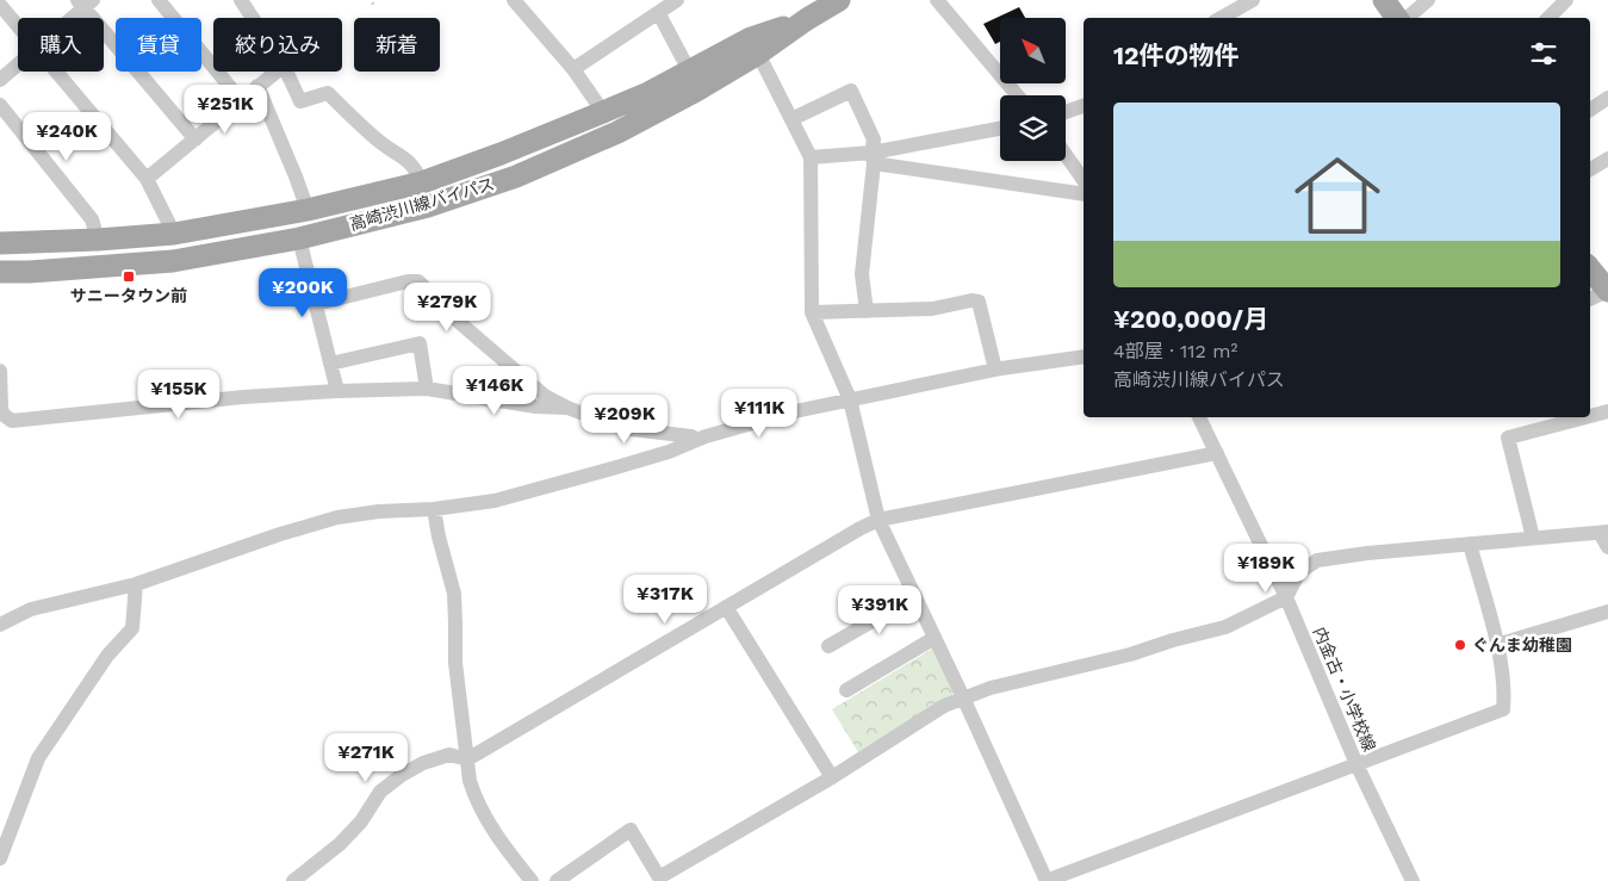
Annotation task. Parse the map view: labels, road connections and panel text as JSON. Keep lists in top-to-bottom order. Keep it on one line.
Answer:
{"streets":{"main road":["高崎渋川線バイパス"],"street":["内金古・小学校線"]},"places":{"transit":["サニータウン前"],"other":["ぐんま幼稚園"]},"north":"top left","page":{"chip":["購入","賃貸","絞り込み","新着"],"heading":"12件の物件","price":["¥251K","¥240K","¥200K","¥279K","¥146K","¥155K","¥111K","¥209K","¥189K","¥317K","¥391K","¥271K"],"list":[{"name":"¥200,000/月","note":"4部屋 · 112 m² · 高崎渋川線バイパス"}]}}
